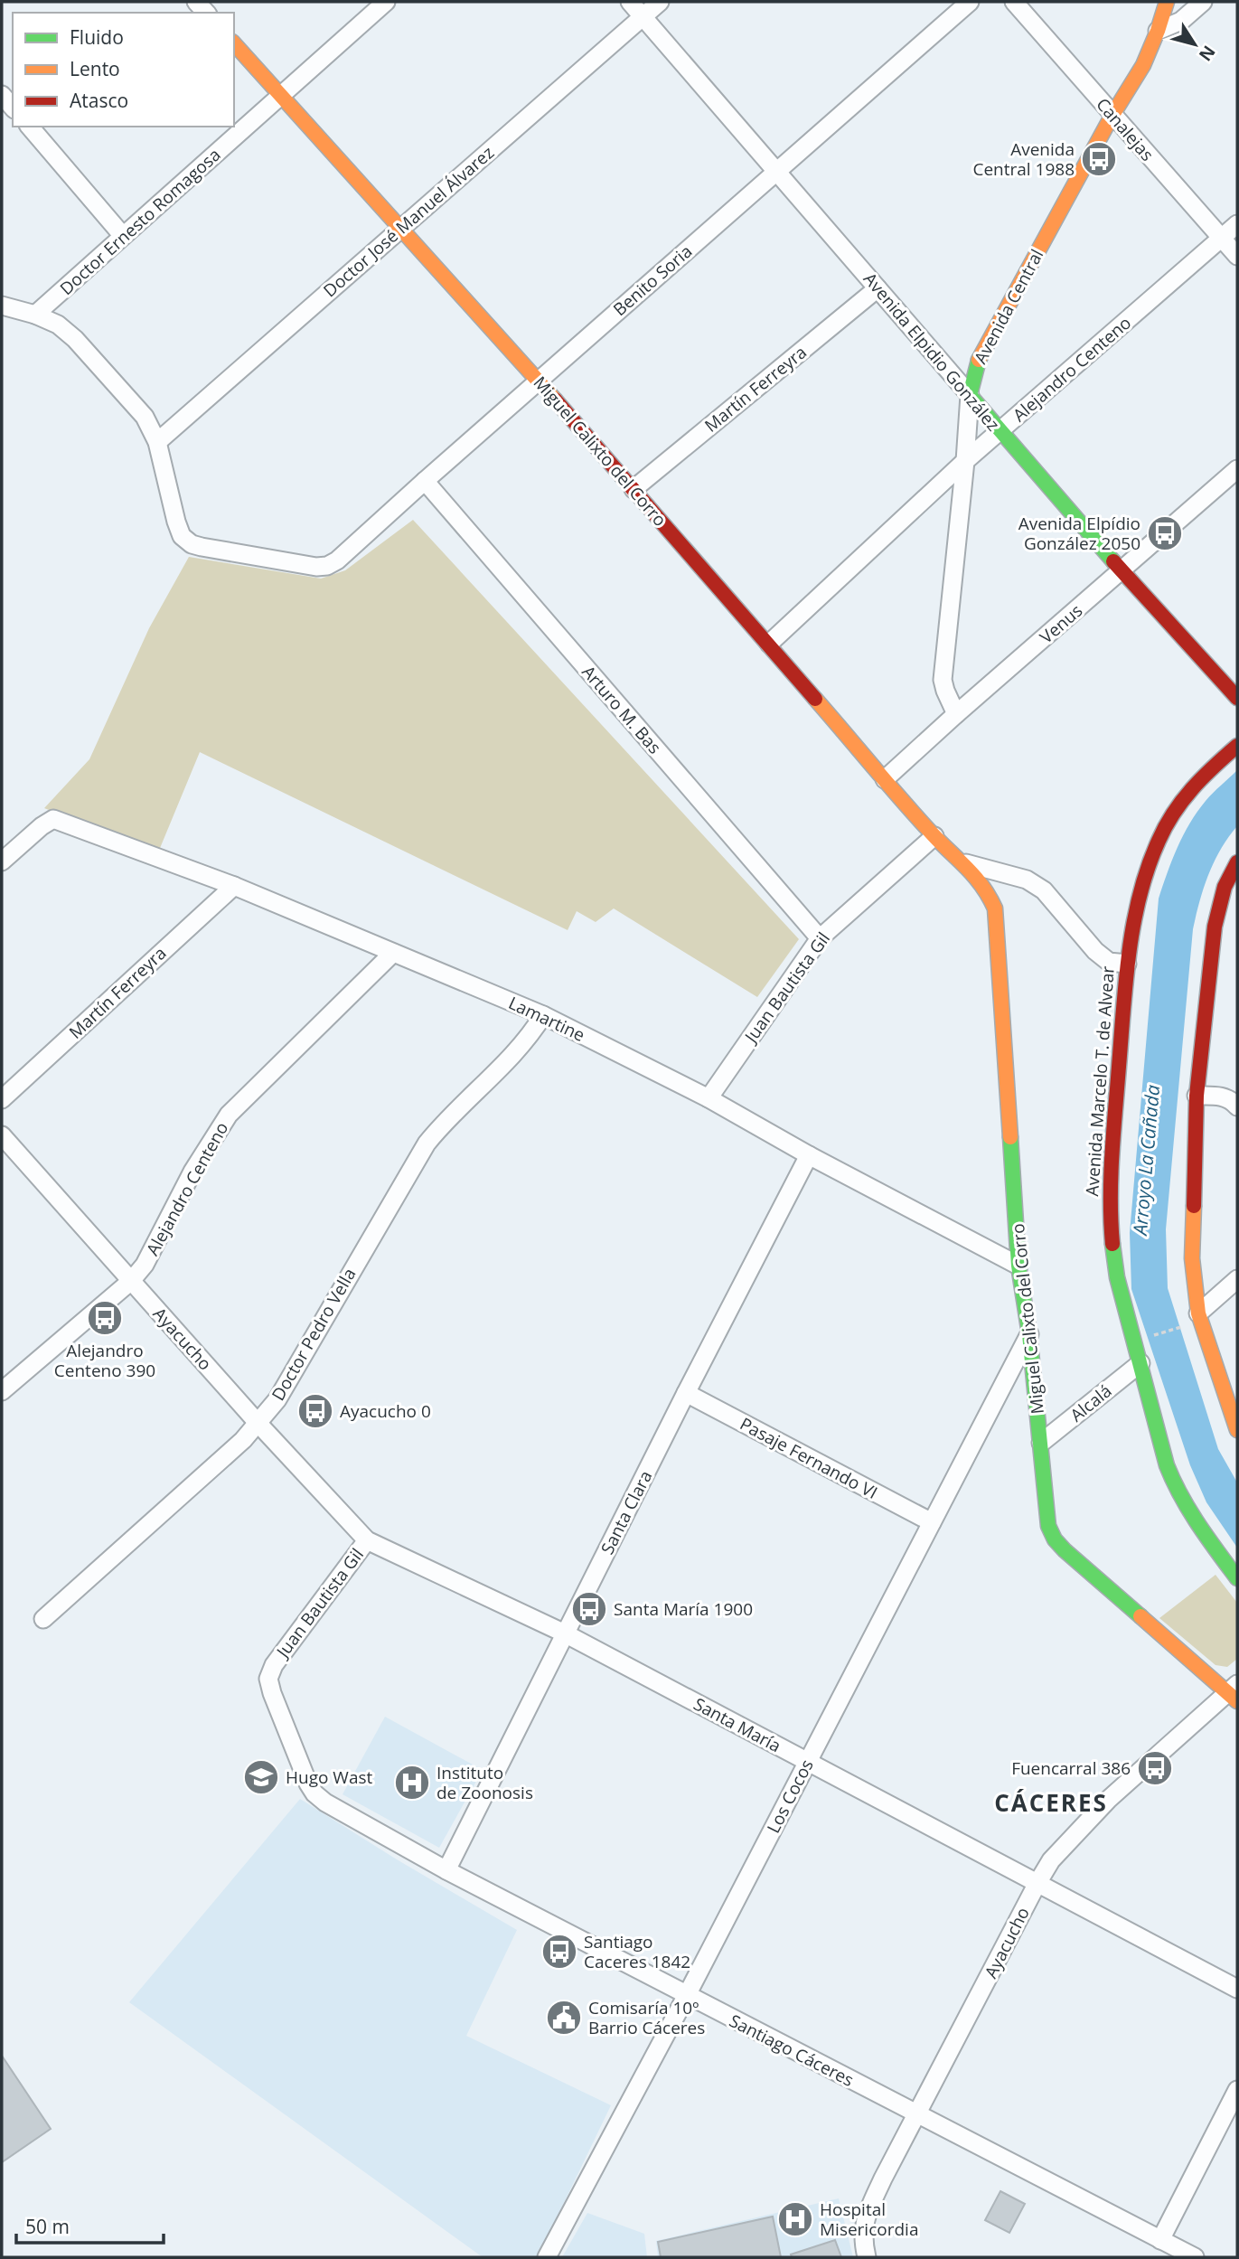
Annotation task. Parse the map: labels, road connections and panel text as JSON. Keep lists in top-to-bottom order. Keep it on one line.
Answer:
{"streets":{"main road":["Avenida Central","Avenida Elpidio González","Miguel Calixto del Corro","Avenida Marcelo T. de Alvear"],"street":["Canalejas","Doctor Ernesto Romagosa","Doctor José Manuel Álvarez","Benito Soria","Alejandro Centeno","Martín Ferreyra","Venus","Arturo M. Bas","Juan Bautista Gil","Lamartine","Doctor Pedro Vella","Ayacucho","Alcalá","Pasaje Fernando VI","Santa Clara","Santa María","Los Cocos","Santiago Cáceres"]},"crossings":[["Canalejas","Avenida Central"],["Canalejas","Alejandro Centeno"],["Doctor Ernesto Romagosa","Miguel Calixto del Corro"],["Doctor José Manuel Álvarez","Benito Soria"],["Doctor José Manuel Álvarez","Avenida Elpidio González"],["Doctor José Manuel Álvarez","Miguel Calixto del Corro"],["Benito Soria","Avenida Elpidio González"],["Benito Soria","Miguel Calixto del Corro"],["Benito Soria","Arturo M. Bas"],["Avenida Central","Avenida Elpidio González"],["Avenida Central","Alejandro Centeno"],["Avenida Central","Venus"],["Avenida Elpidio González","Alejandro Centeno"],["Avenida Elpidio González","Martín Ferreyra"],["Avenida Elpidio González","Venus"],["Alejandro Centeno","Miguel Calixto del Corro"],["Alejandro Centeno","Lamartine"],["Alejandro Centeno","Ayacucho"],["Martín Ferreyra","Miguel Calixto del Corro"],["Martín Ferreyra","Lamartine"],["Miguel Calixto del Corro","Venus"],["Miguel Calixto del Corro","Juan Bautista Gil"],["Miguel Calixto del Corro","Lamartine"],["Miguel Calixto del Corro","Avenida Marcelo T. de Alvear"],["Miguel Calixto del Corro","Ayacucho"],["Miguel Calixto del Corro","Alcalá"],["Miguel Calixto del Corro","Los Cocos"],["Arturo M. Bas","Juan Bautista Gil"],["Juan Bautista Gil","Lamartine"],["Juan Bautista Gil","Ayacucho"],["Juan Bautista Gil","Santa María"],["Juan Bautista Gil","Santiago Cáceres"],["Lamartine","Doctor Pedro Vella"],["Lamartine","Santa Clara"],["Avenida Marcelo T. de Alvear","Alcalá"],["Doctor Pedro Vella","Ayacucho"],["Ayacucho","Santa María"],["Ayacucho","Santiago Cáceres"],["Pasaje Fernando VI","Santa Clara"],["Pasaje Fernando VI","Los Cocos"],["Santa Clara","Santa María"],["Santa Clara","Santiago Cáceres"],["Santa María","Los Cocos"],["Los Cocos","Santiago Cáceres"]],"districts":["CÁCERES"],"water":["Arroyo La Cañada"],"places":{"bus stop":["Avenida Central 1988","Avenida Elpídio González 2050","Alejandro Centeno 390","Ayacucho 0","Santa María 1900","Fuencarral 386","Santiago Caceres 1842"],"school or university":["Hugo Wast"],"hospital":["Instituto de Zoonosis","Hospital Misericordia"],"public building":["Comisaría 10º Barrio Cáceres"]},"legend":["Fluido","Lento","Atasco"],"scale_bar":"50 m","north":"bottom right"}
